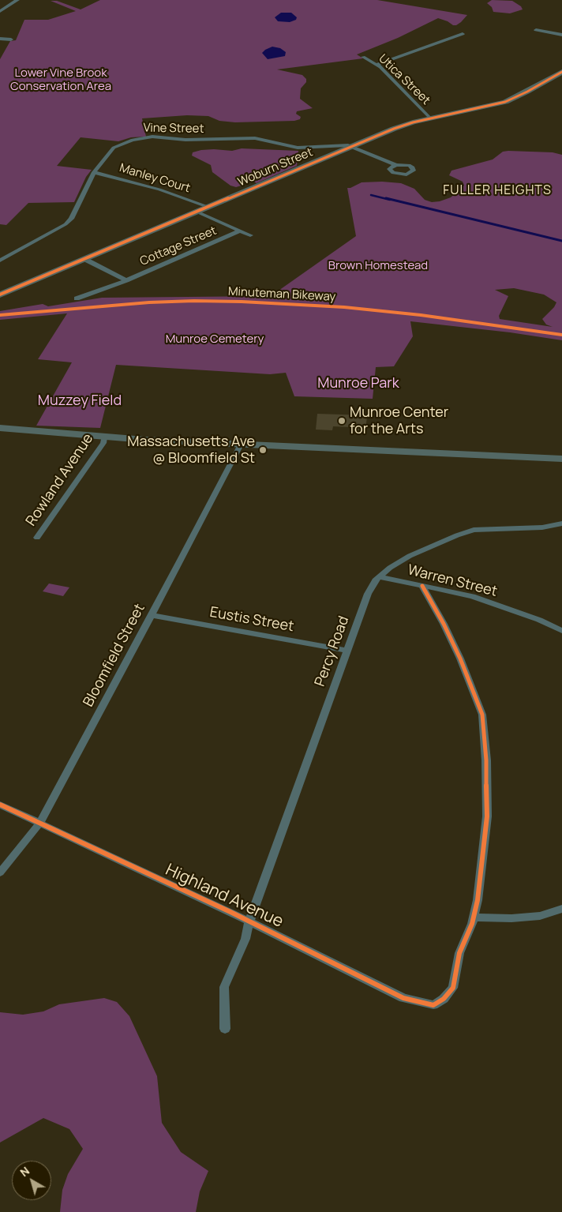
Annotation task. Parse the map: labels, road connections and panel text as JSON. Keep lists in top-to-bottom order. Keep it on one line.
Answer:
{"streets":{"main road":["Woburn Street"],"street":["Utica Street","Vine Street","Manley Court","Cottage Street","Rowland Avenue","Warren Street","Eustis Street","Percy Road","Bloomfield Street","Highland Avenue"],"cycle path":["Minuteman Bikeway"]},"crossings":[["Utica Street","Woburn Street"],["Vine Street","Woburn Street"],["Vine Street","Manley Court"],["Woburn Street","Manley Court"],["Woburn Street","Cottage Street"],["Warren Street","Percy Road"],["Eustis Street","Percy Road"],["Eustis Street","Bloomfield Street"],["Percy Road","Highland Avenue"],["Bloomfield Street","Highland Avenue"]],"districts":["FULLER HEIGHTS"],"parks":["Lower Vine Brook Conservation Area","Brown Homestead","Munroe Cemetery","Munroe Park","Muzzey Field"],"places":["Munroe Center for the Arts","Massachusetts Ave @ Bloomfield St"],"north":"top left"}
